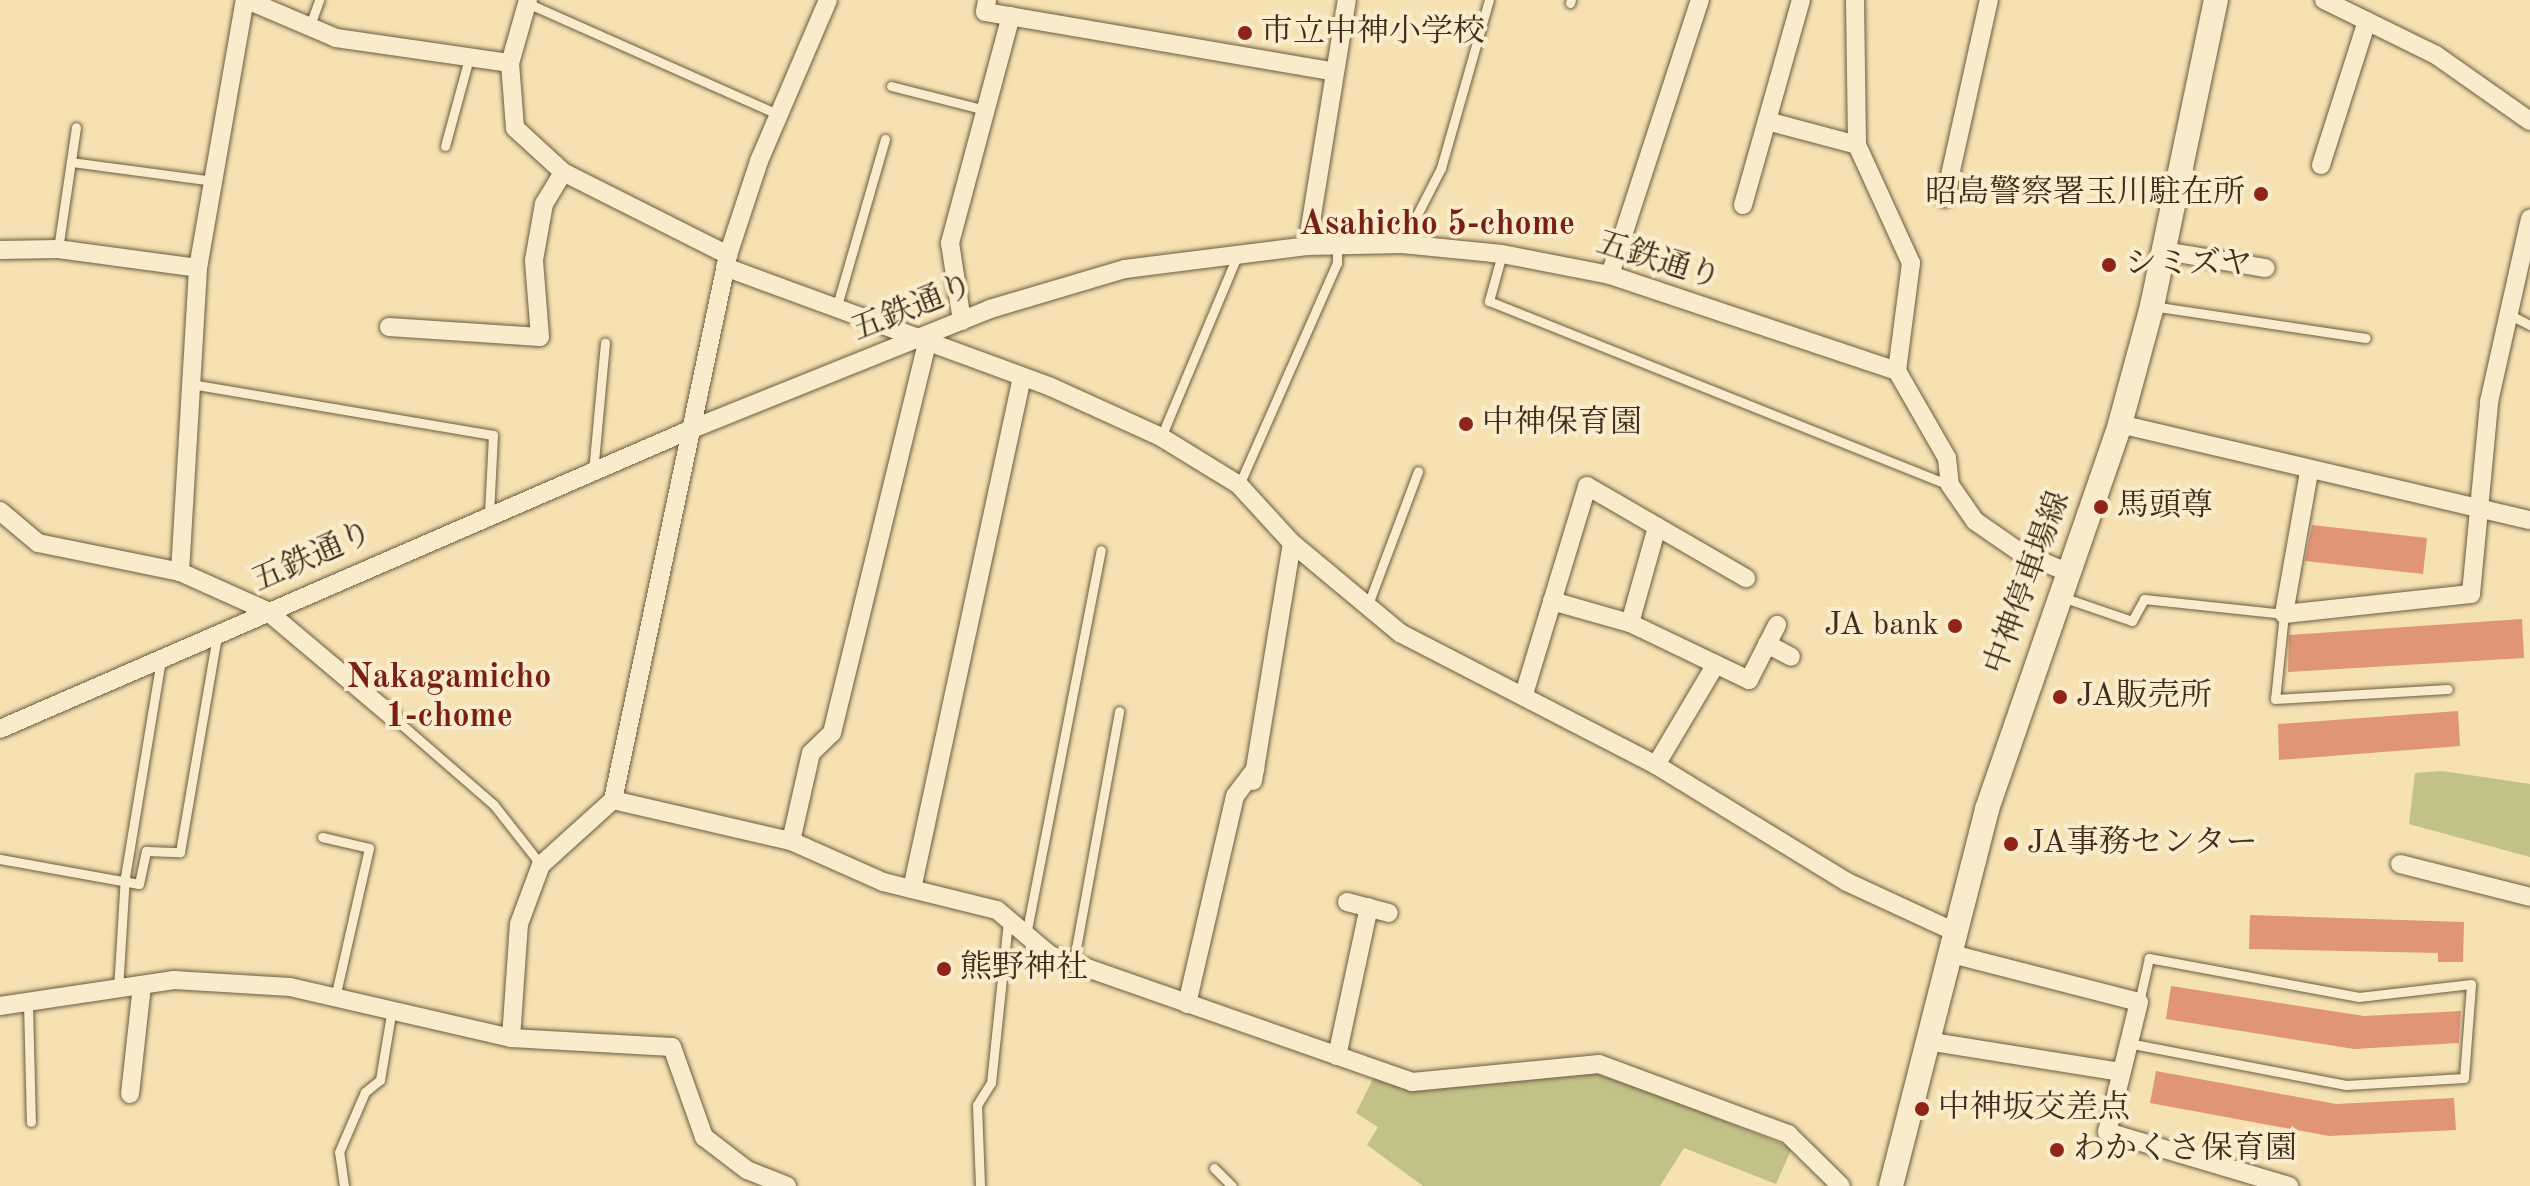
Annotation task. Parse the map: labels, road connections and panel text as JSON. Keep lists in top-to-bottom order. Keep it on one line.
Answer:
{"streets":{"main road":["中神停車場線"],"street":["五鉄通り"]},"districts":["Asahicho 5-chome","Nakagamicho 1-chome"],"places":["市立中神小学校","昭島警察署玉川駐在所","シミズヤ","中神保育園","馬頭尊","JA bank","JA販売所","JA事務センター","熊野神社","中神坂交差点","わかくさ保育園"]}
